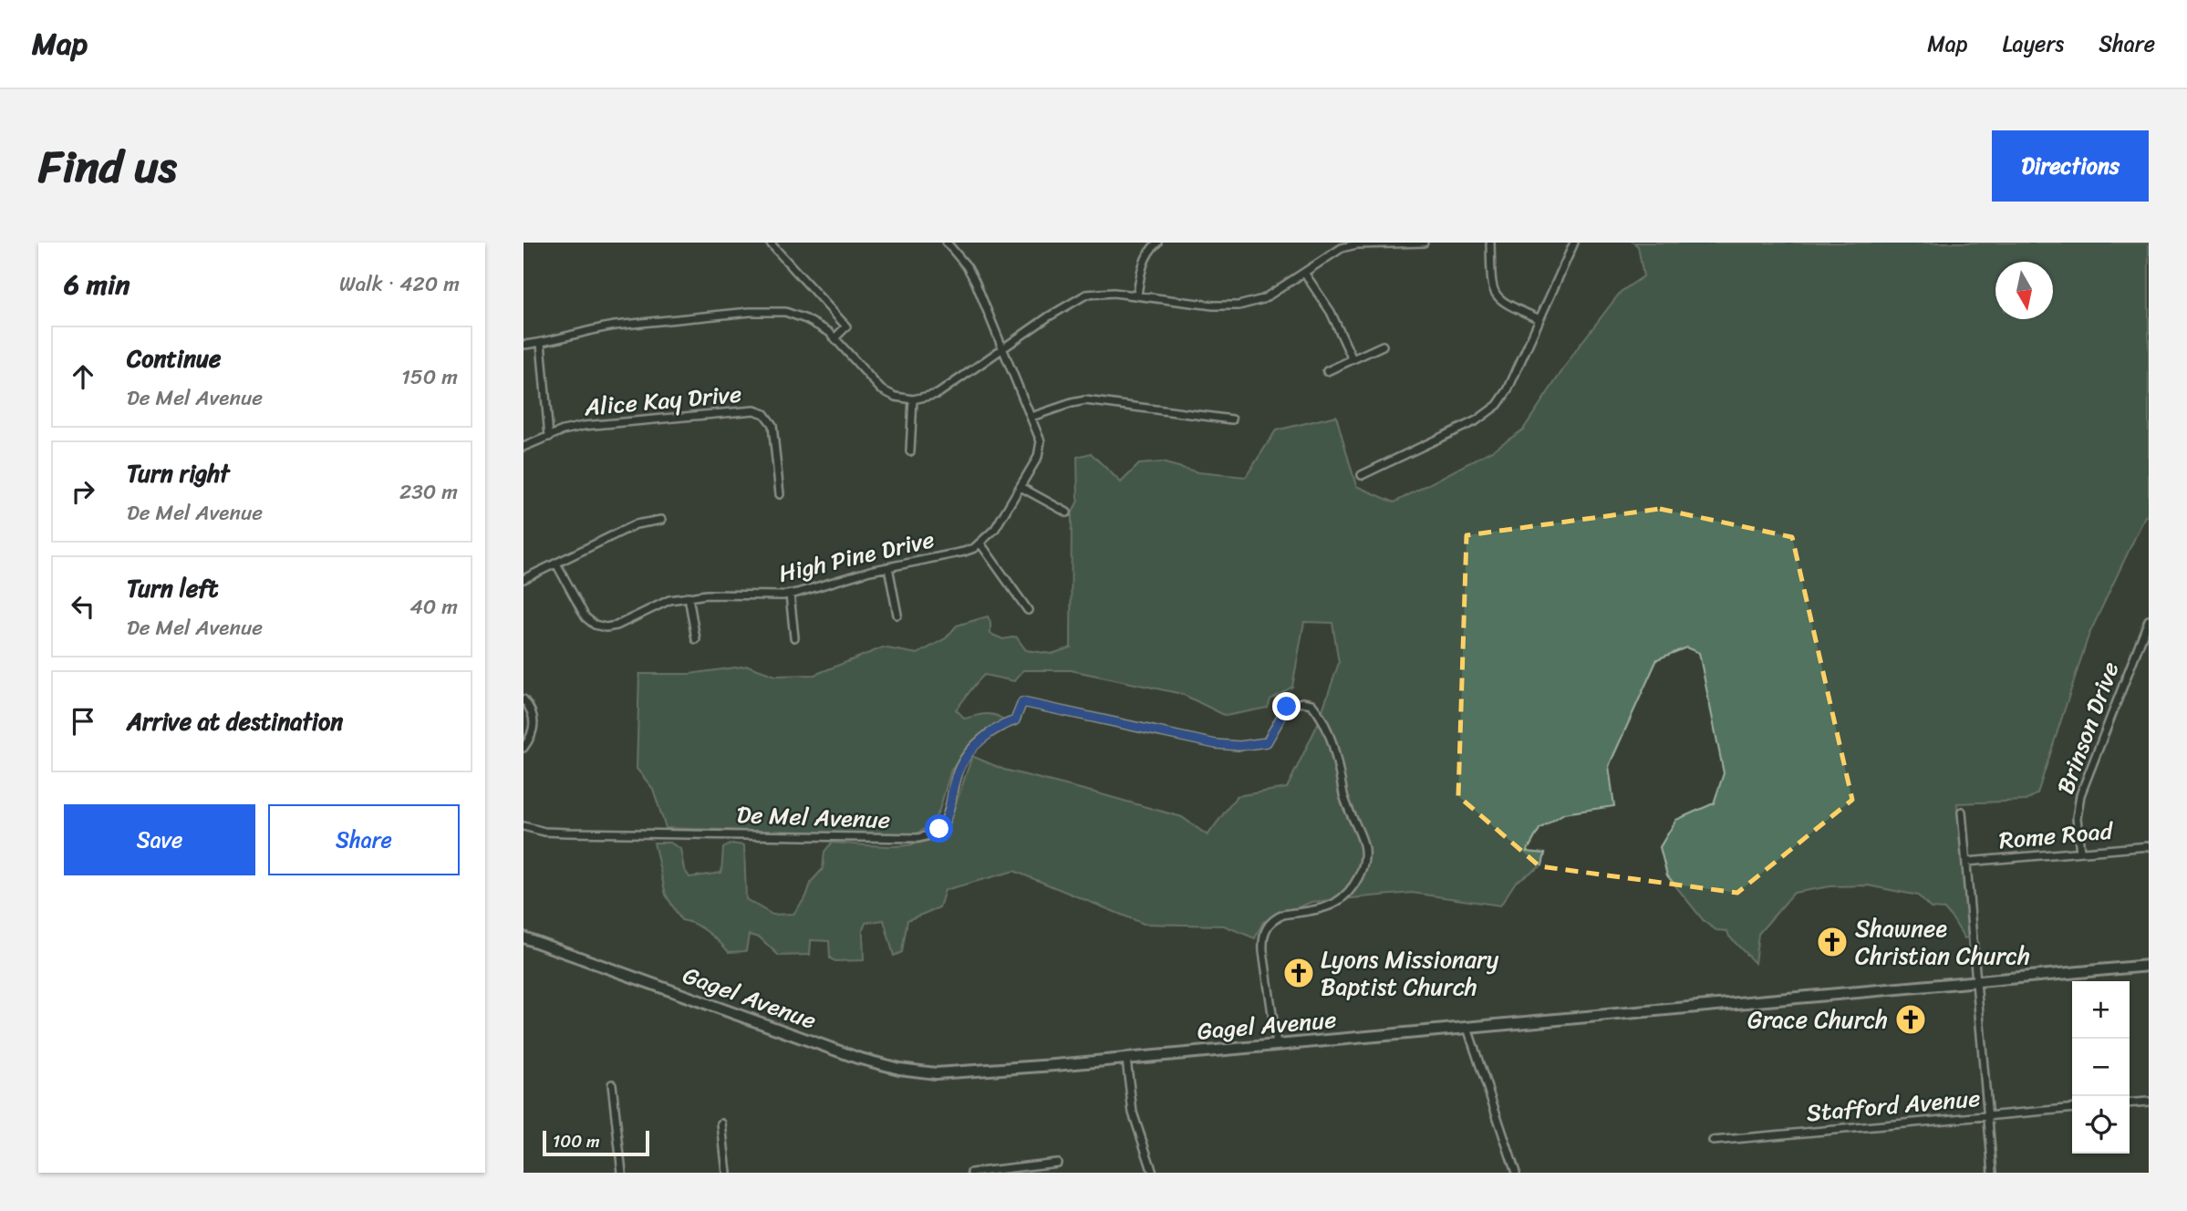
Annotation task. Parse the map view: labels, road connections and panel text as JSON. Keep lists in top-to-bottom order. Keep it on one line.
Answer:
{"streets":{"street":["Alice Kay Drive","High Pine Drive","Brinson Drive","De Mel Avenue","Rome Road","Gagel Avenue","Stafford Avenue"]},"crossings":[["Brinson Drive","Rome Road"],["De Mel Avenue","Gagel Avenue"]],"places":{"church":["Shawnee Christian Church","Lyons Missionary Baptist Church","Grace Church"]},"scale_bar":"100 m","north":"bottom","page":{"header":"Map","nav":["Map","Layers","Share"],"title":"Find us","buttons":["Directions",["Save","Share"]],"heading":["6 min","Walk · 420 m"],"list":[["Continue","De Mel Avenue","150 m"],["Turn right","De Mel Avenue","230 m"],["Turn left","De Mel Avenue","40 m"],"Arrive at destination"],"map_buttons":["+","−"],"scale":"100 m"}}
